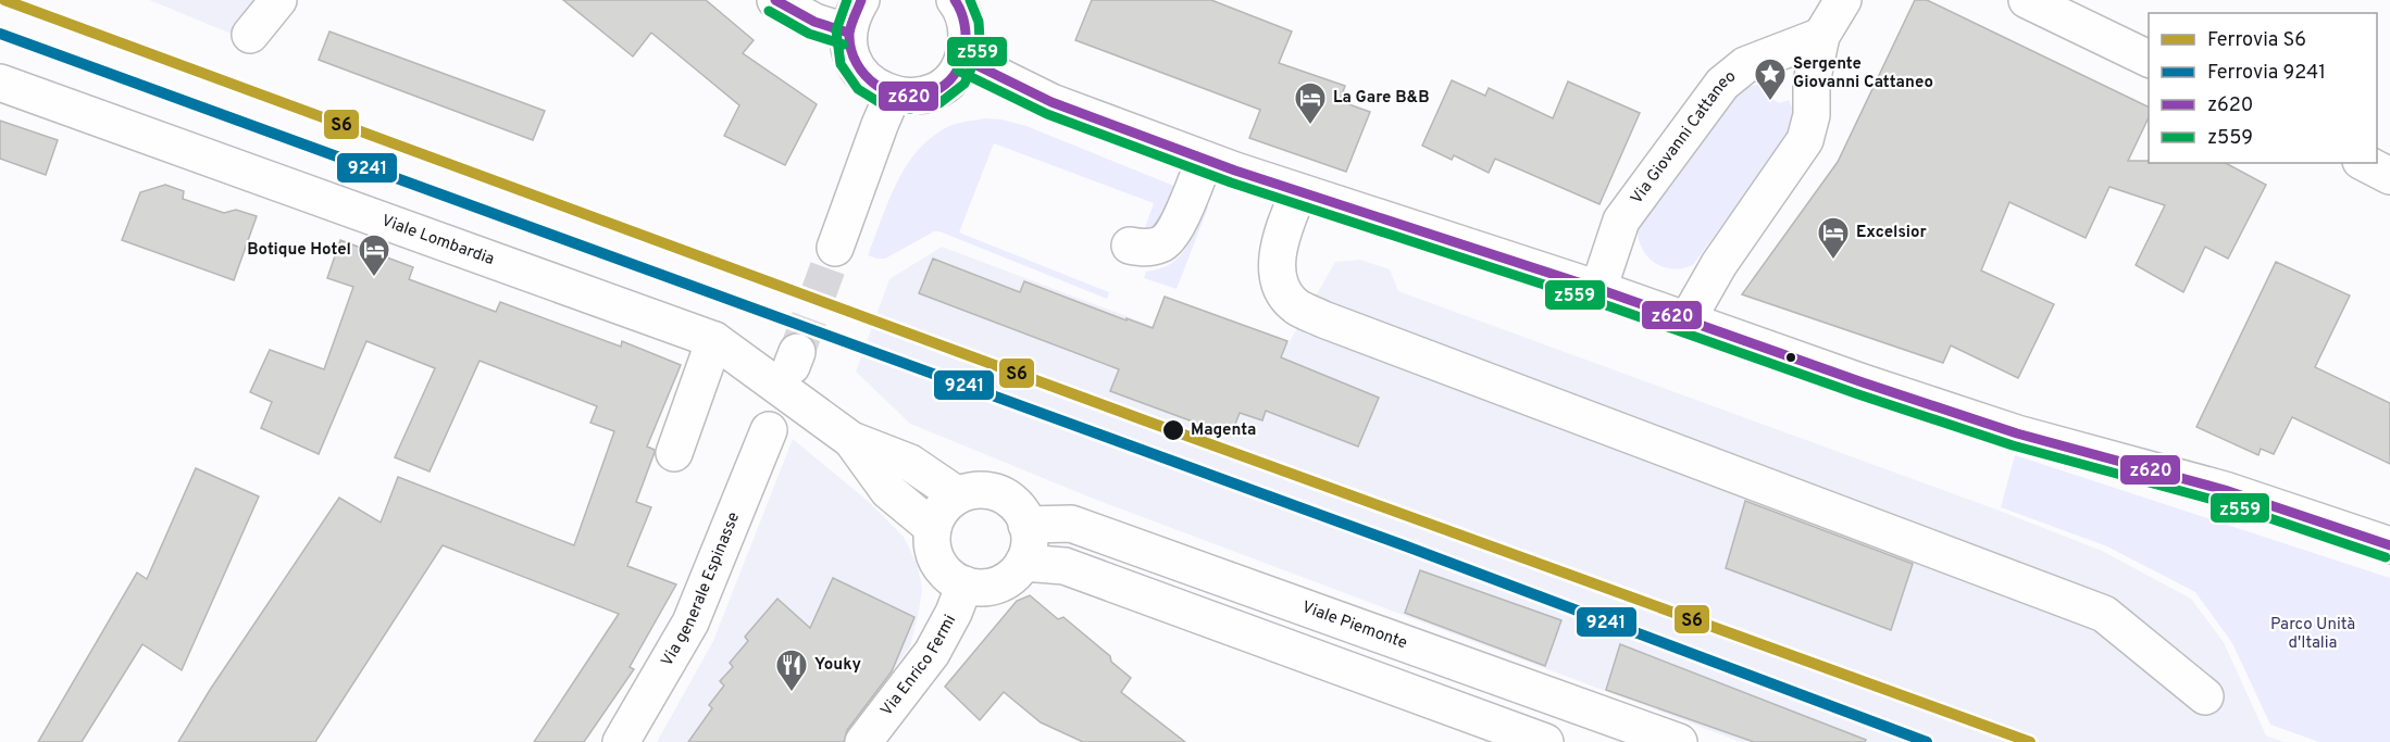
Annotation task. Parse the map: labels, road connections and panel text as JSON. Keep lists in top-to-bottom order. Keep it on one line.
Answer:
{"streets":{"street":["Via Giovanni Cattaneo","Viale Lombardia","Via generale Espinasse","Viale Piemonte","Via Enrico Fermi"]},"crossings":[["Viale Lombardia","Viale Piemonte"],["Viale Lombardia","Via Enrico Fermi"],["Viale Piemonte","Via Enrico Fermi"]],"parks":["Parco Unità d'Italia"],"places":{"place":["Sergente Giovanni Cattaneo"],"hotel":["La Gare B&B","Excelsior","Botique Hotel"],"other":["Magenta"],"restaurant":["Youky"]},"lines":["rail line S6","transit line z620","transit line z559","rail line 9241"],"legend":["Ferrovia S6","Ferrovia 9241","z620","z559"]}
